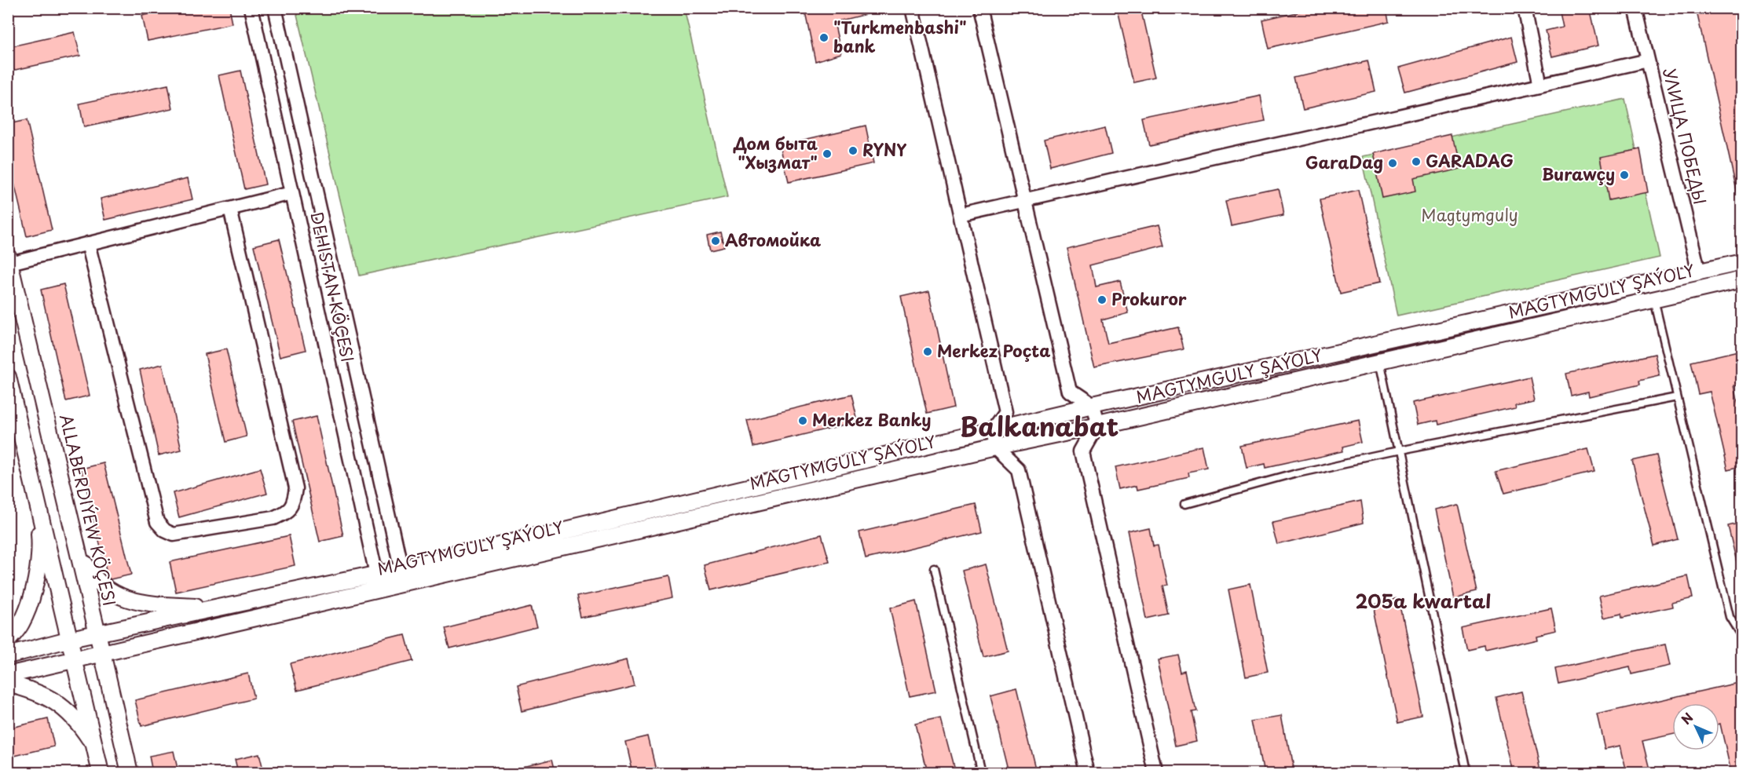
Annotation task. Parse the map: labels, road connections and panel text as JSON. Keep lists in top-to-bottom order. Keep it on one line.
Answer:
{"streets":{"street":["УЛИЦА ПОБЕДЫ","DEHISTAN KÖÇESI","MAGTYMGULY ŞAÝOLY","ALLABERDIÝEW KÖÇESI"]},"crossings":[["УЛИЦА ПОБЕДЫ","MAGTYMGULY ŞAÝOLY"],["DEHISTAN KÖÇESI","MAGTYMGULY ŞAÝOLY"],["MAGTYMGULY ŞAÝOLY","ALLABERDIÝEW KÖÇESI"]],"districts":["Balkanabat","205a kwartal"],"parks":["Magtymguly"],"places":["\"Turkmenbashi\" bank","RYNY","Дом быта \"Хызмат\"","GARADAG","GaraDag","Burawçy","Автомойка","Prokuror","Merkez Poçta","Merkez Banky"],"north":"top left"}
